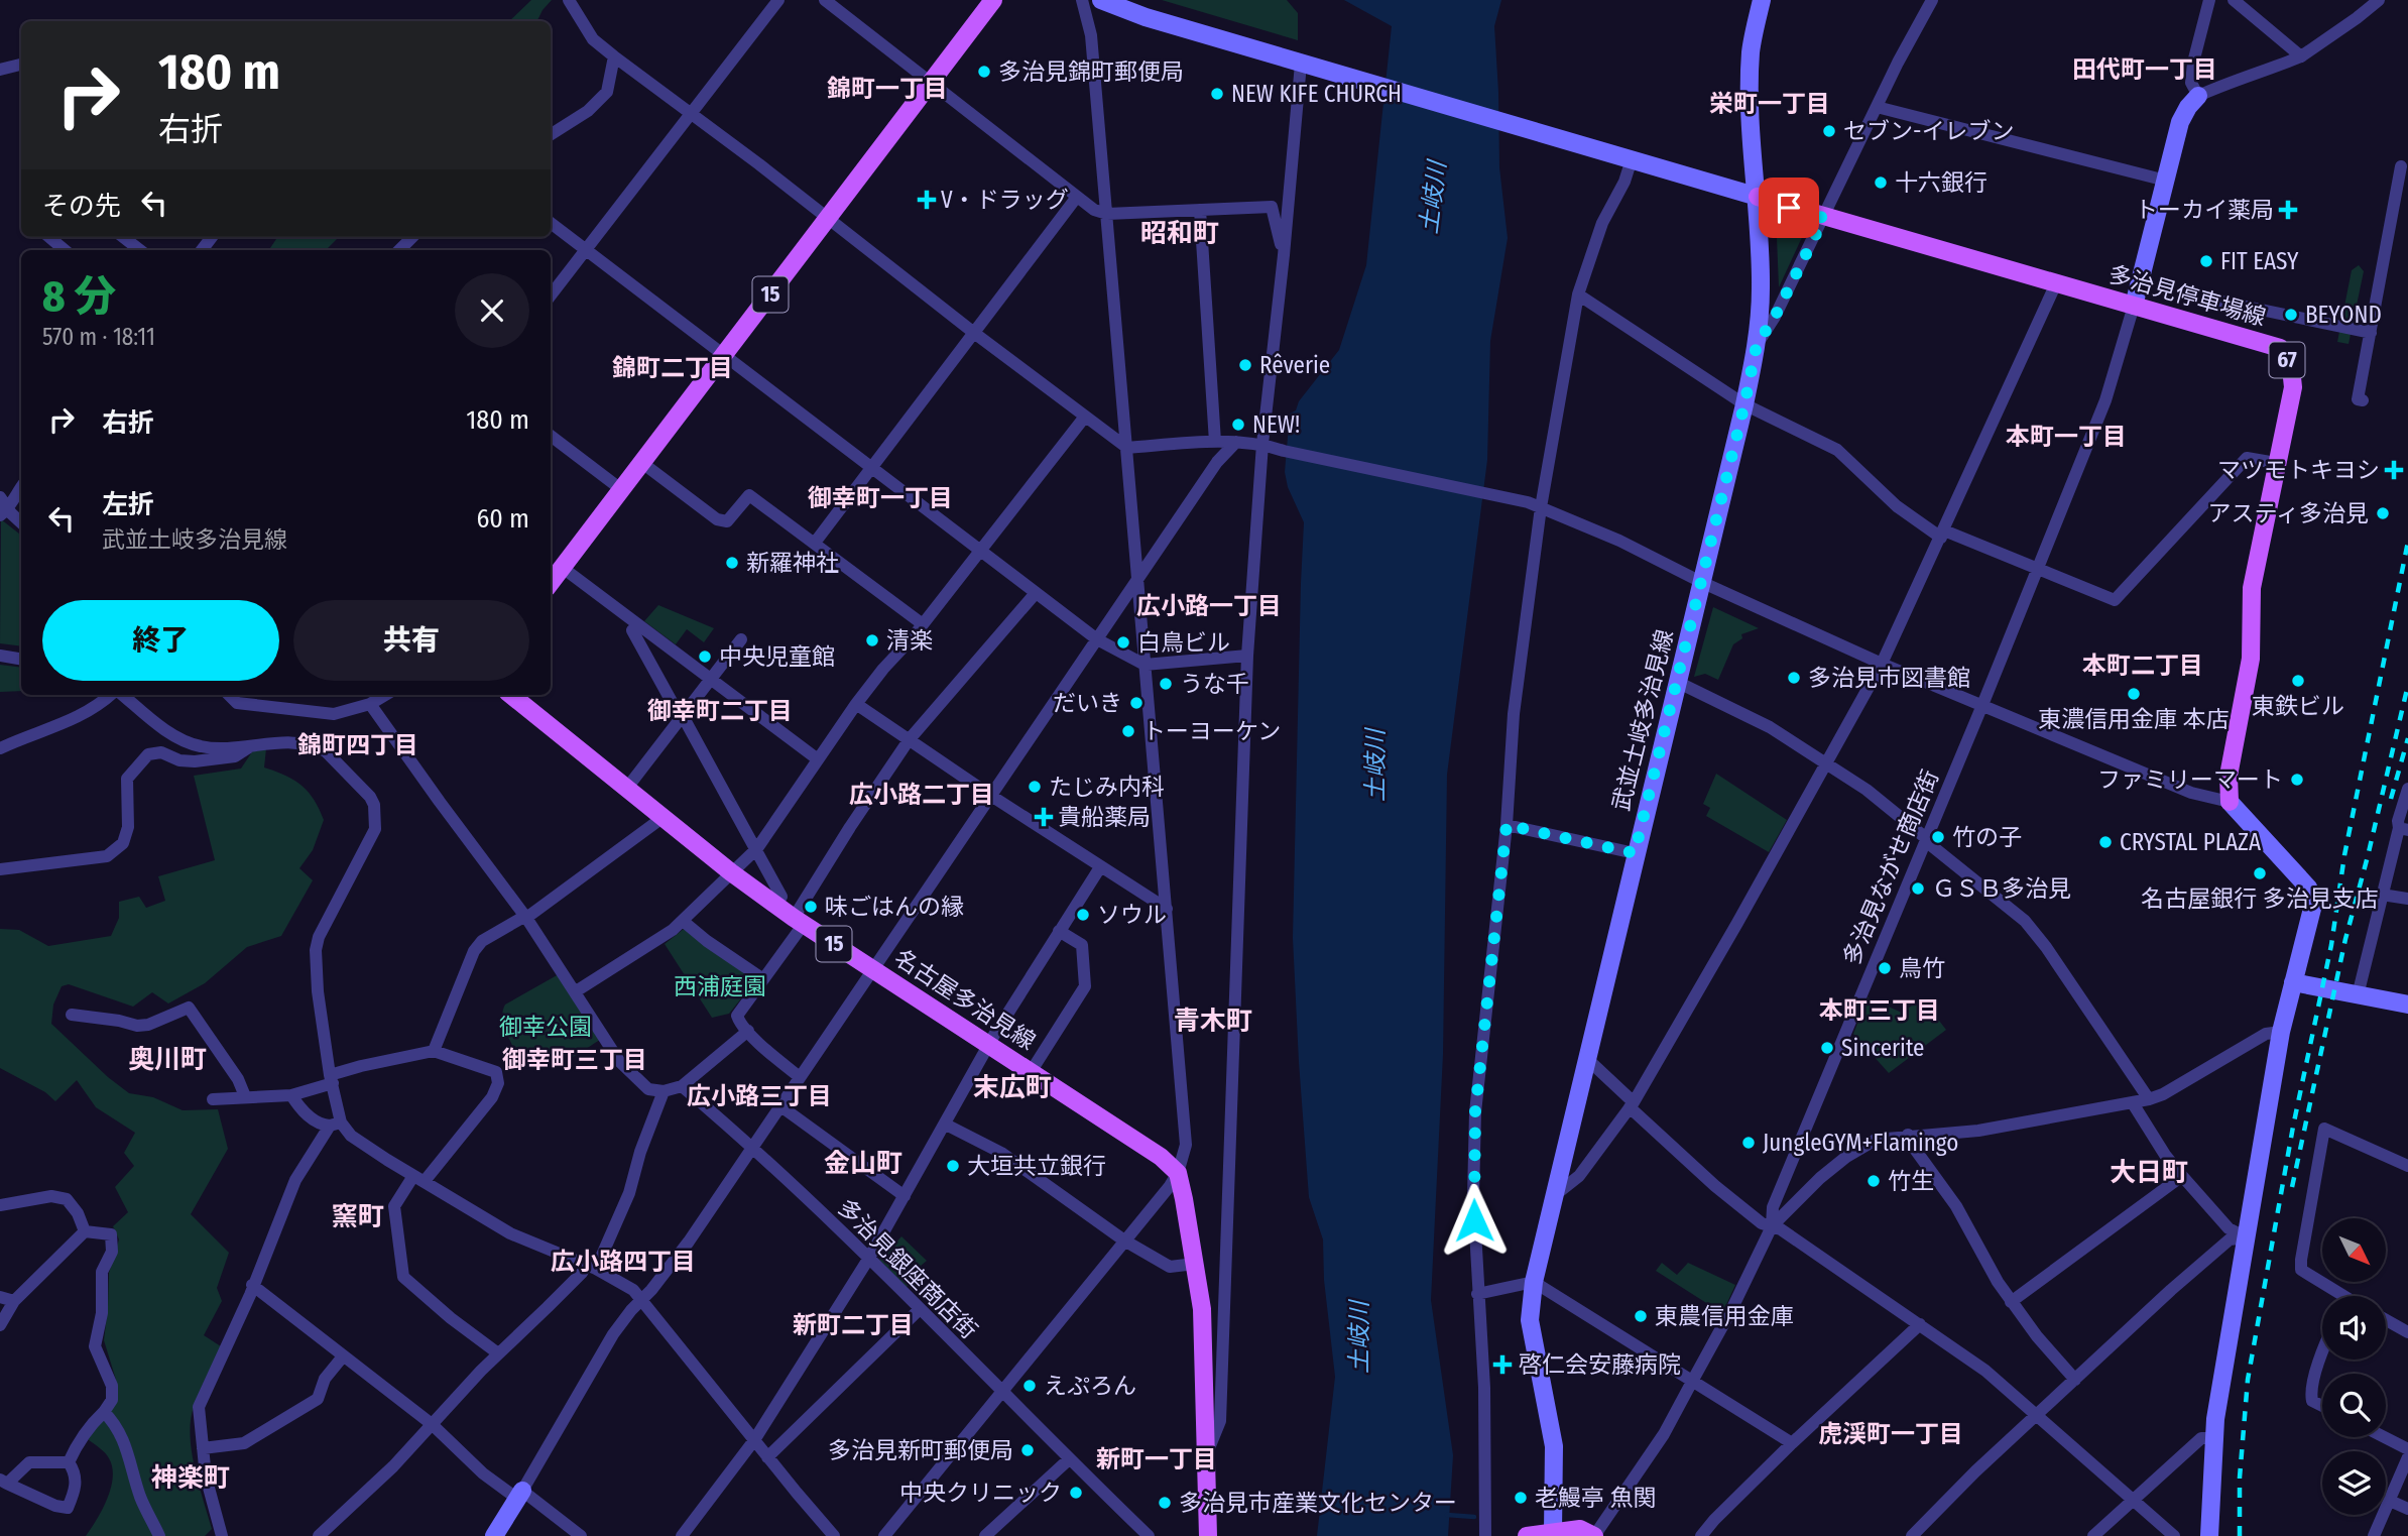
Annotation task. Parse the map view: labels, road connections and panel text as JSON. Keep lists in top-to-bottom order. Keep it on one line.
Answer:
{"streets":{"main road":["15","多治見停車場線","67","名古屋多治見線"],"street":["武並土岐多治見線","多治見ながせ商店街","多治見銀座商店街"]},"crossings":[["多治見停車場線","武並土岐多治見線"],["多治見停車場線","多治見ながせ商店街"]],"districts":["田代町一丁目","錦町一丁目","栄町一丁目","昭和町","錦町二丁目","本町一丁目","御幸町一丁目","広小路一丁目","本町二丁目","御幸町二丁目","錦町四丁目","広小路二丁目","本町三丁目","青木町","奥川町","御幸町三丁目","末広町","広小路三丁目","金山町","大日町","窯町","広小路四丁目","新町二丁目","虎渓町一丁目","新町一丁目","神楽町"],"water":["土岐川"],"parks":["西浦庭園","御幸公園"],"places":{"other":["多治見錦町郵便局","NEW KIFE CHURCH","セブン-イレブン","十六銀行","FIT EASY","BEYOND","Rêverie","NEW!","アスティ多治見","新羅神社","清楽","白鳥ビル","中央児童館","多治見市図書館","東鉄ビル","うな千","東濃信用金庫 本店","だいき","トーヨーケン","ファミリーマート","たじみ内科","竹の子","CRYSTAL PLAZA","名古屋銀行 多治見支店","ＧＳＢ多治見","味ごはんの縁","ソウル","鳥竹","Sincerite","JungleGYM+Flamingo","大垣共立銀行","竹生","東農信用金庫","えぷろん","多治見新町郵便局","中央クリニック","老鰻亭 魚関","多治見市産業文化センター"],"health":["V・ドラッグ","トーカイ薬局","マツモトキヨシ","貴船薬局","啓仁会安藤病院"]},"north":"bottom right","page":{"turn":["180 m","右折"],"then":"その先","heading":["8 分","570 m · 18:11"],"list":[{"name":"右折","value":"180 m"},{"name":"左折","note":"武並土岐多治見線","value":"60 m"}],"buttons":["終了","共有"]}}
